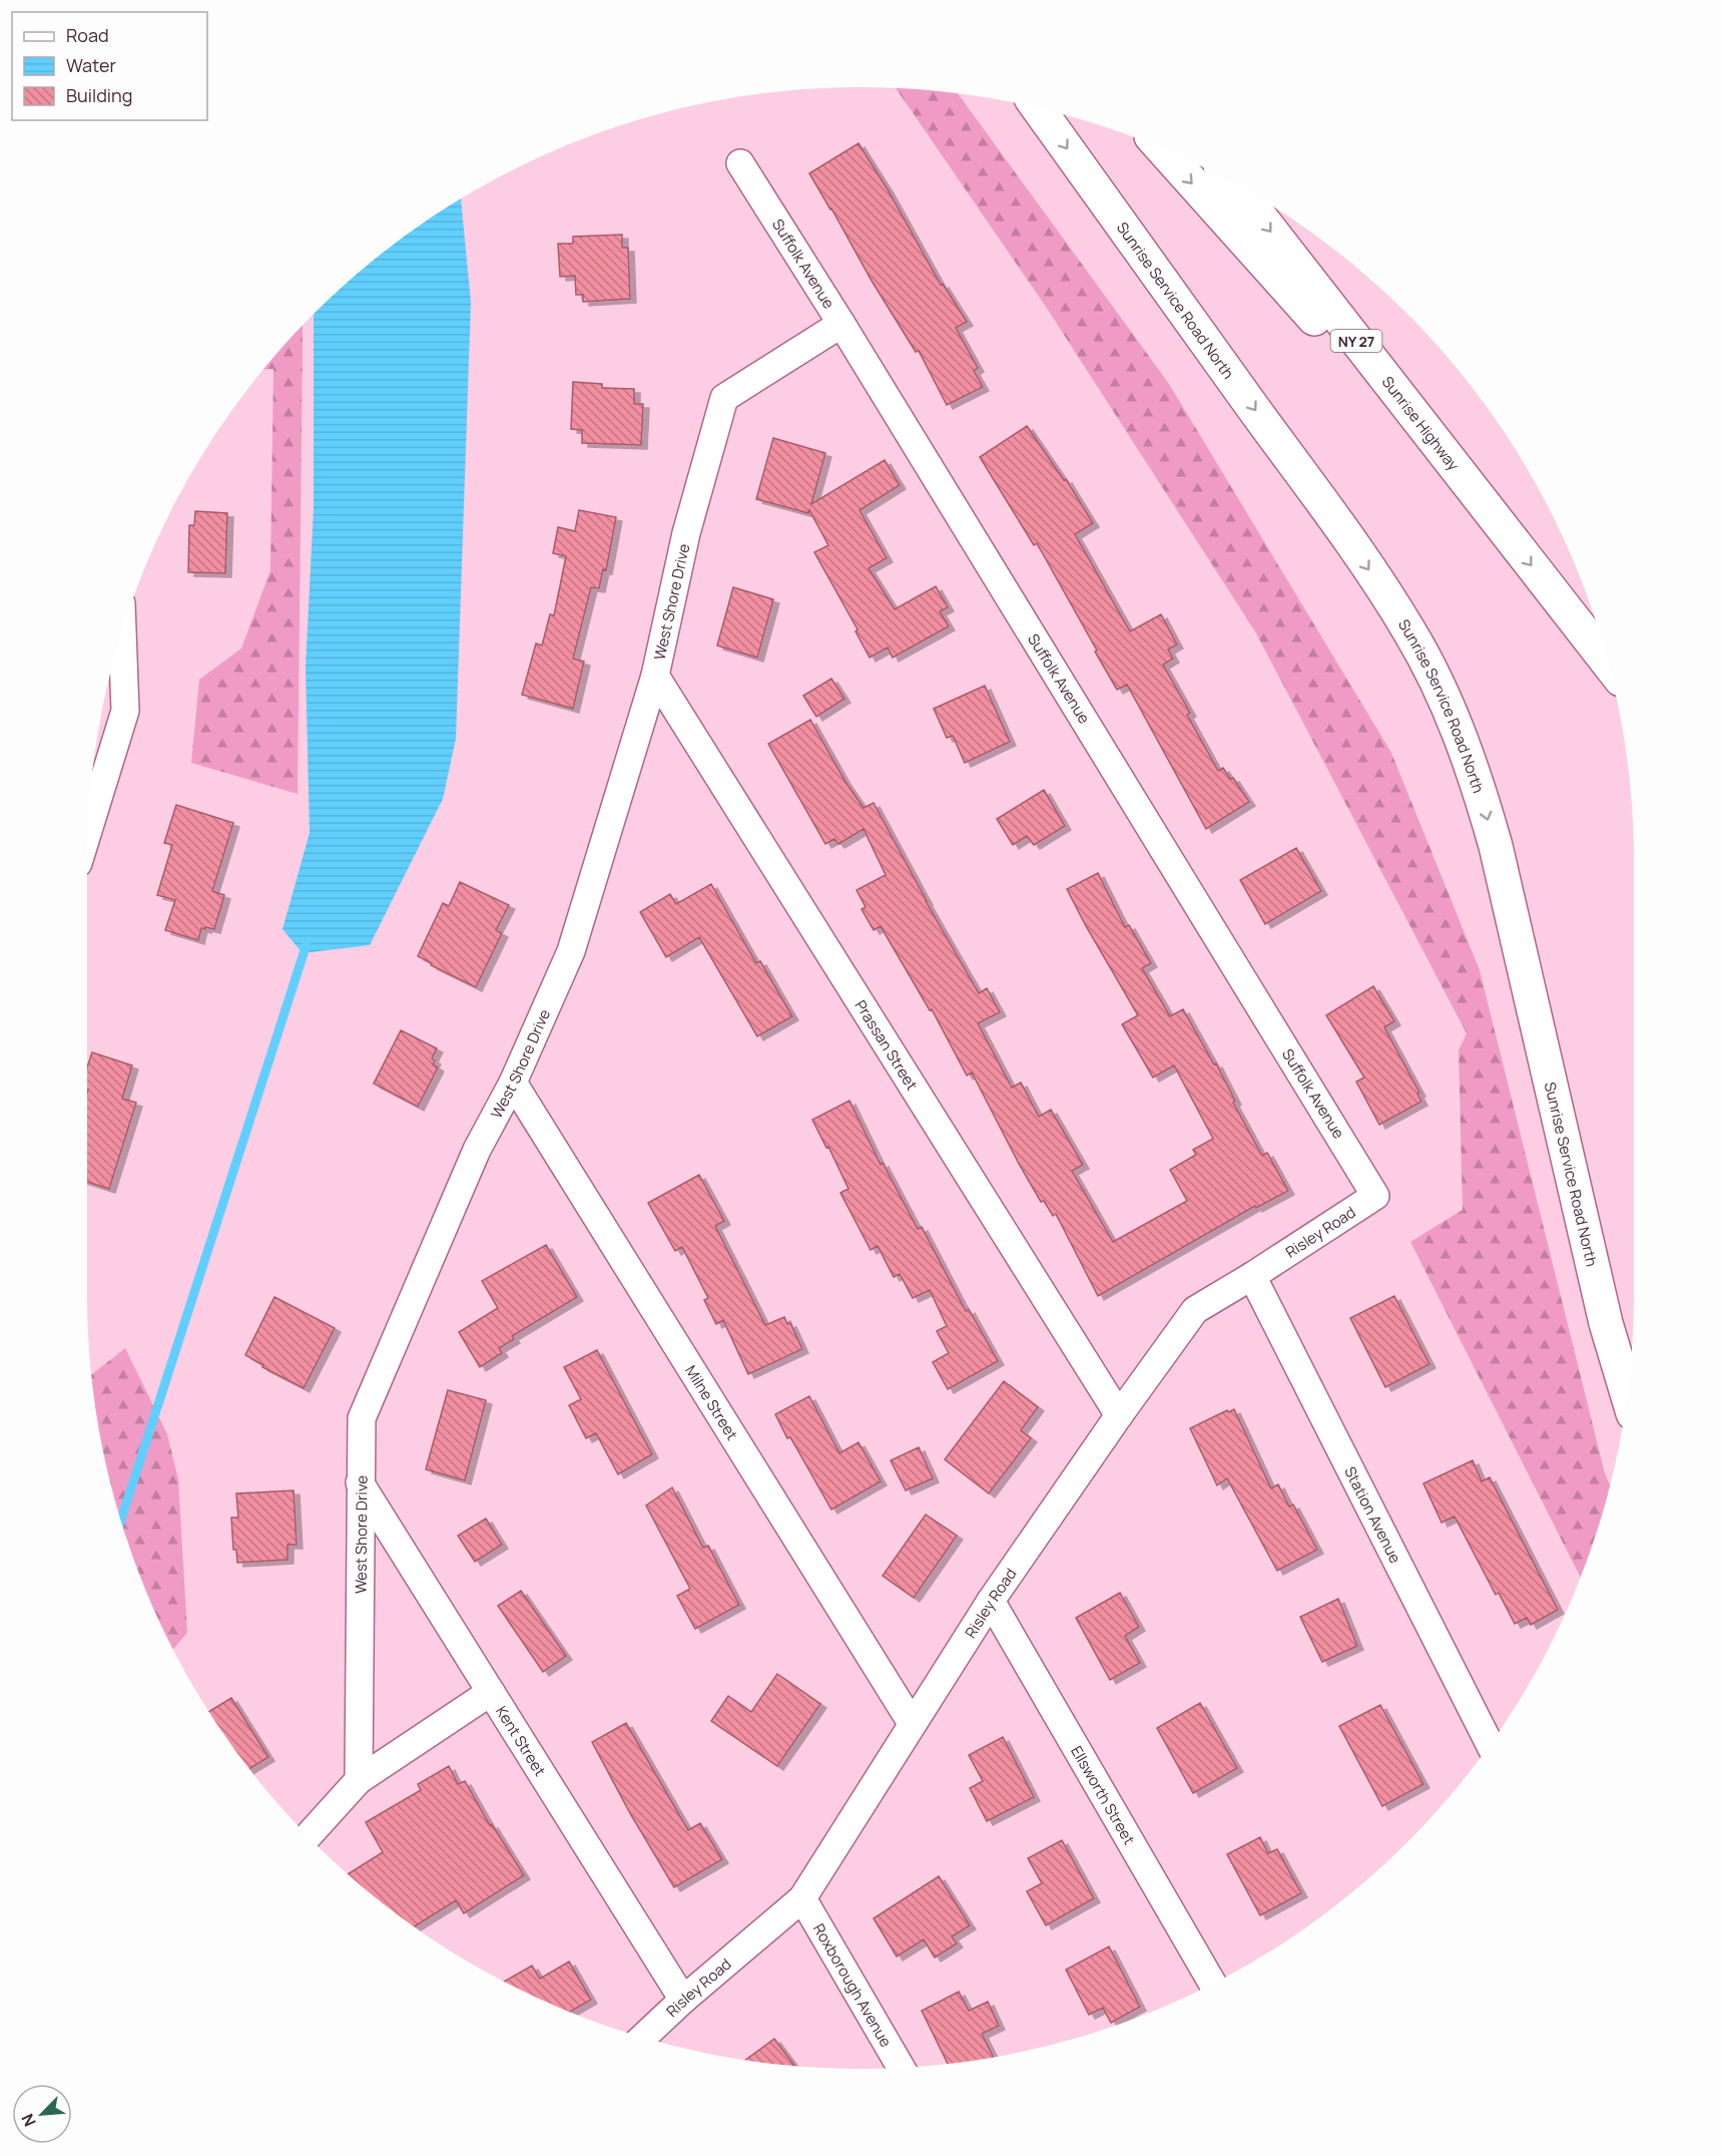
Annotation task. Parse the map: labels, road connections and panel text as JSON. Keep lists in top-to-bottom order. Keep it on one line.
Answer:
{"streets":{"main road":["Sunrise Service Road North","NY 27","Sunrise Highway"],"street":["Suffolk Avenue","West Shore Drive","Prassan Street","Risley Road","Milne Street","Station Avenue","Kent Street","Ellsworth Street","Roxborough Avenue"]},"crossings":[["Suffolk Avenue","West Shore Drive"],["Suffolk Avenue","Risley Road"],["West Shore Drive","Prassan Street"],["West Shore Drive","Milne Street"],["West Shore Drive","Kent Street"],["Prassan Street","Risley Road"],["Risley Road","Milne Street"],["Risley Road","Station Avenue"],["Risley Road","Kent Street"],["Risley Road","Ellsworth Street"],["Risley Road","Roxborough Avenue"]],"legend":["Road","Water","Building"],"north":"bottom left"}
